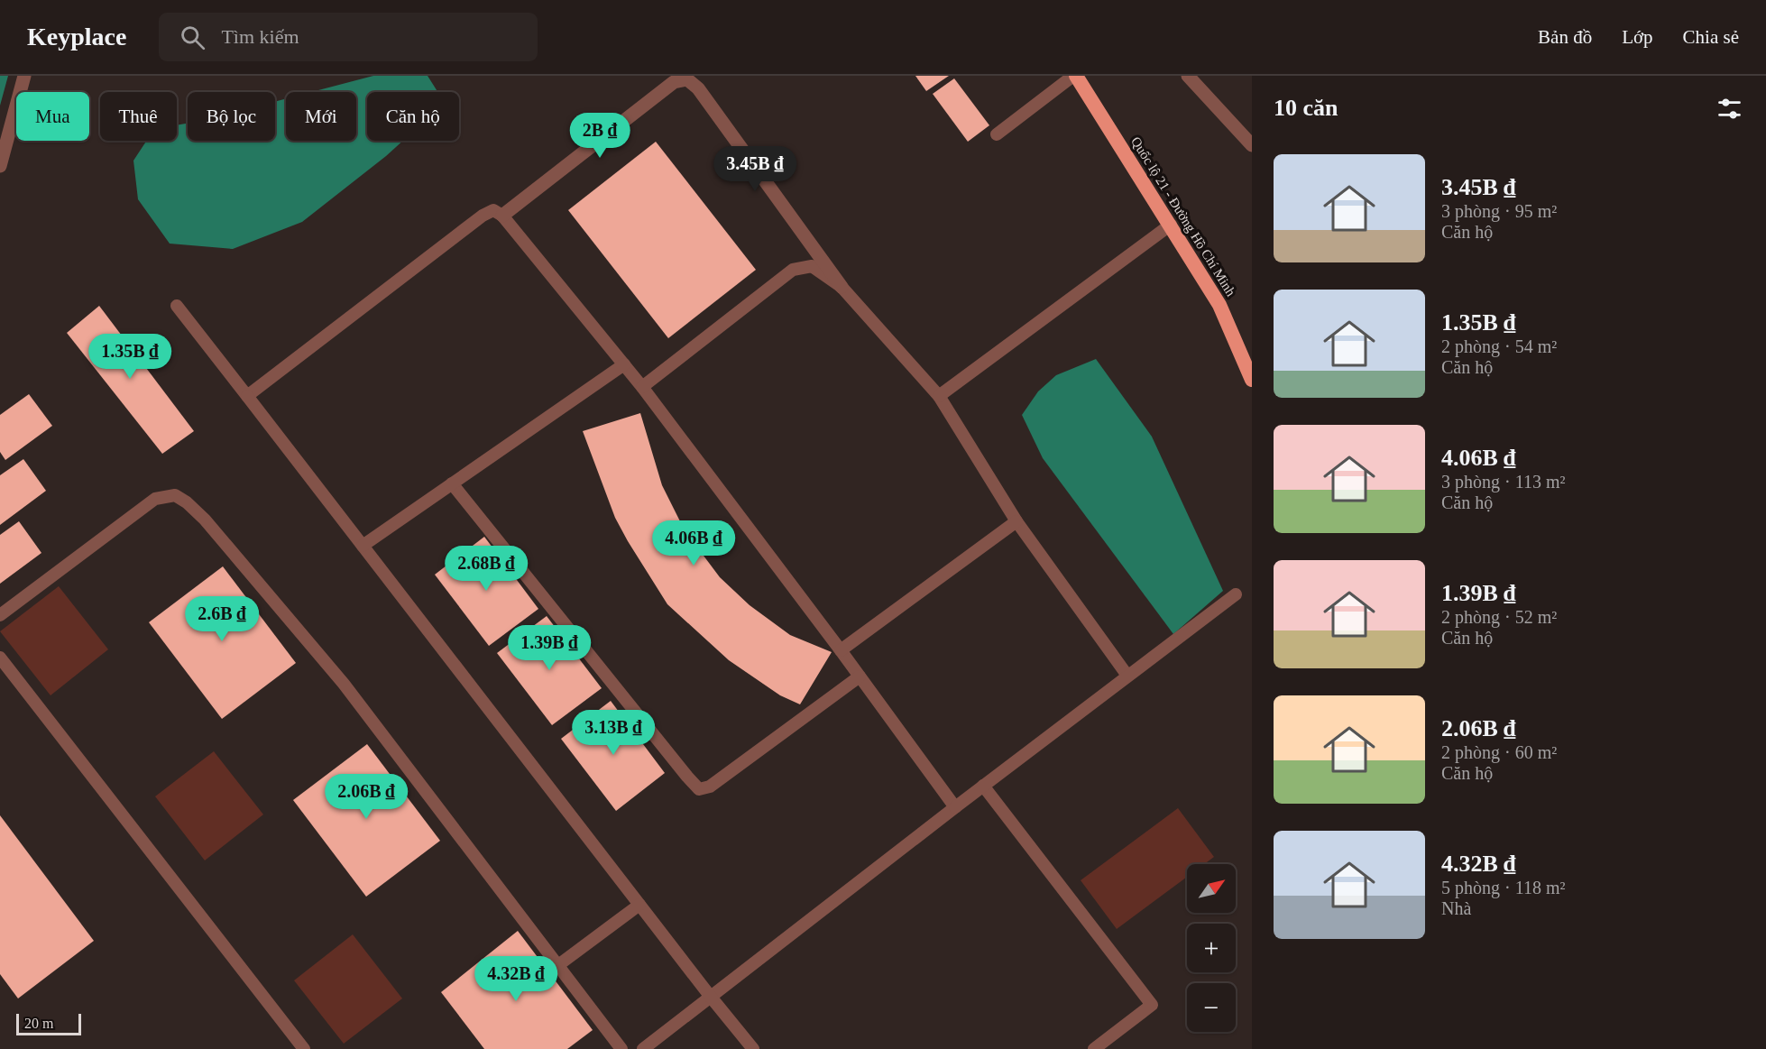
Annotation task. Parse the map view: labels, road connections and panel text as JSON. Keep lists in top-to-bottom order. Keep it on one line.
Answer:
{"streets":{"highway":["Quốc lộ 21 - Đường Hồ Chí Minh"]},"scale_bar":"20 m","north":"top right","page":{"header":"Keyplace","search":"Tìm kiếm","nav":["Bản đồ","Lớp","Chia sẻ"],"heading":"10 căn","chip":["Mua","Thuê","Bộ lọc","Mới","Căn hộ"],"price":["2B ₫","3.45B ₫","1.35B ₫","4.06B ₫","2.68B ₫","2.6B ₫","1.39B ₫","3.13B ₫","2.06B ₫","4.32B ₫"],"list":[{"name":"3.45B ₫","note":"3 phòng · 95 m² · Căn hộ"},{"name":"1.35B ₫","note":"2 phòng · 54 m² · Căn hộ"},{"name":"4.06B ₫","note":"3 phòng · 113 m² · Căn hộ"},{"name":"1.39B ₫","note":"2 phòng · 52 m² · Căn hộ"},{"name":"2.06B ₫","note":"2 phòng · 60 m² · Căn hộ"},{"name":"4.32B ₫","note":"5 phòng · 118 m² · Nhà"}],"map_buttons":["+","−"],"scale":"20 m"}}
